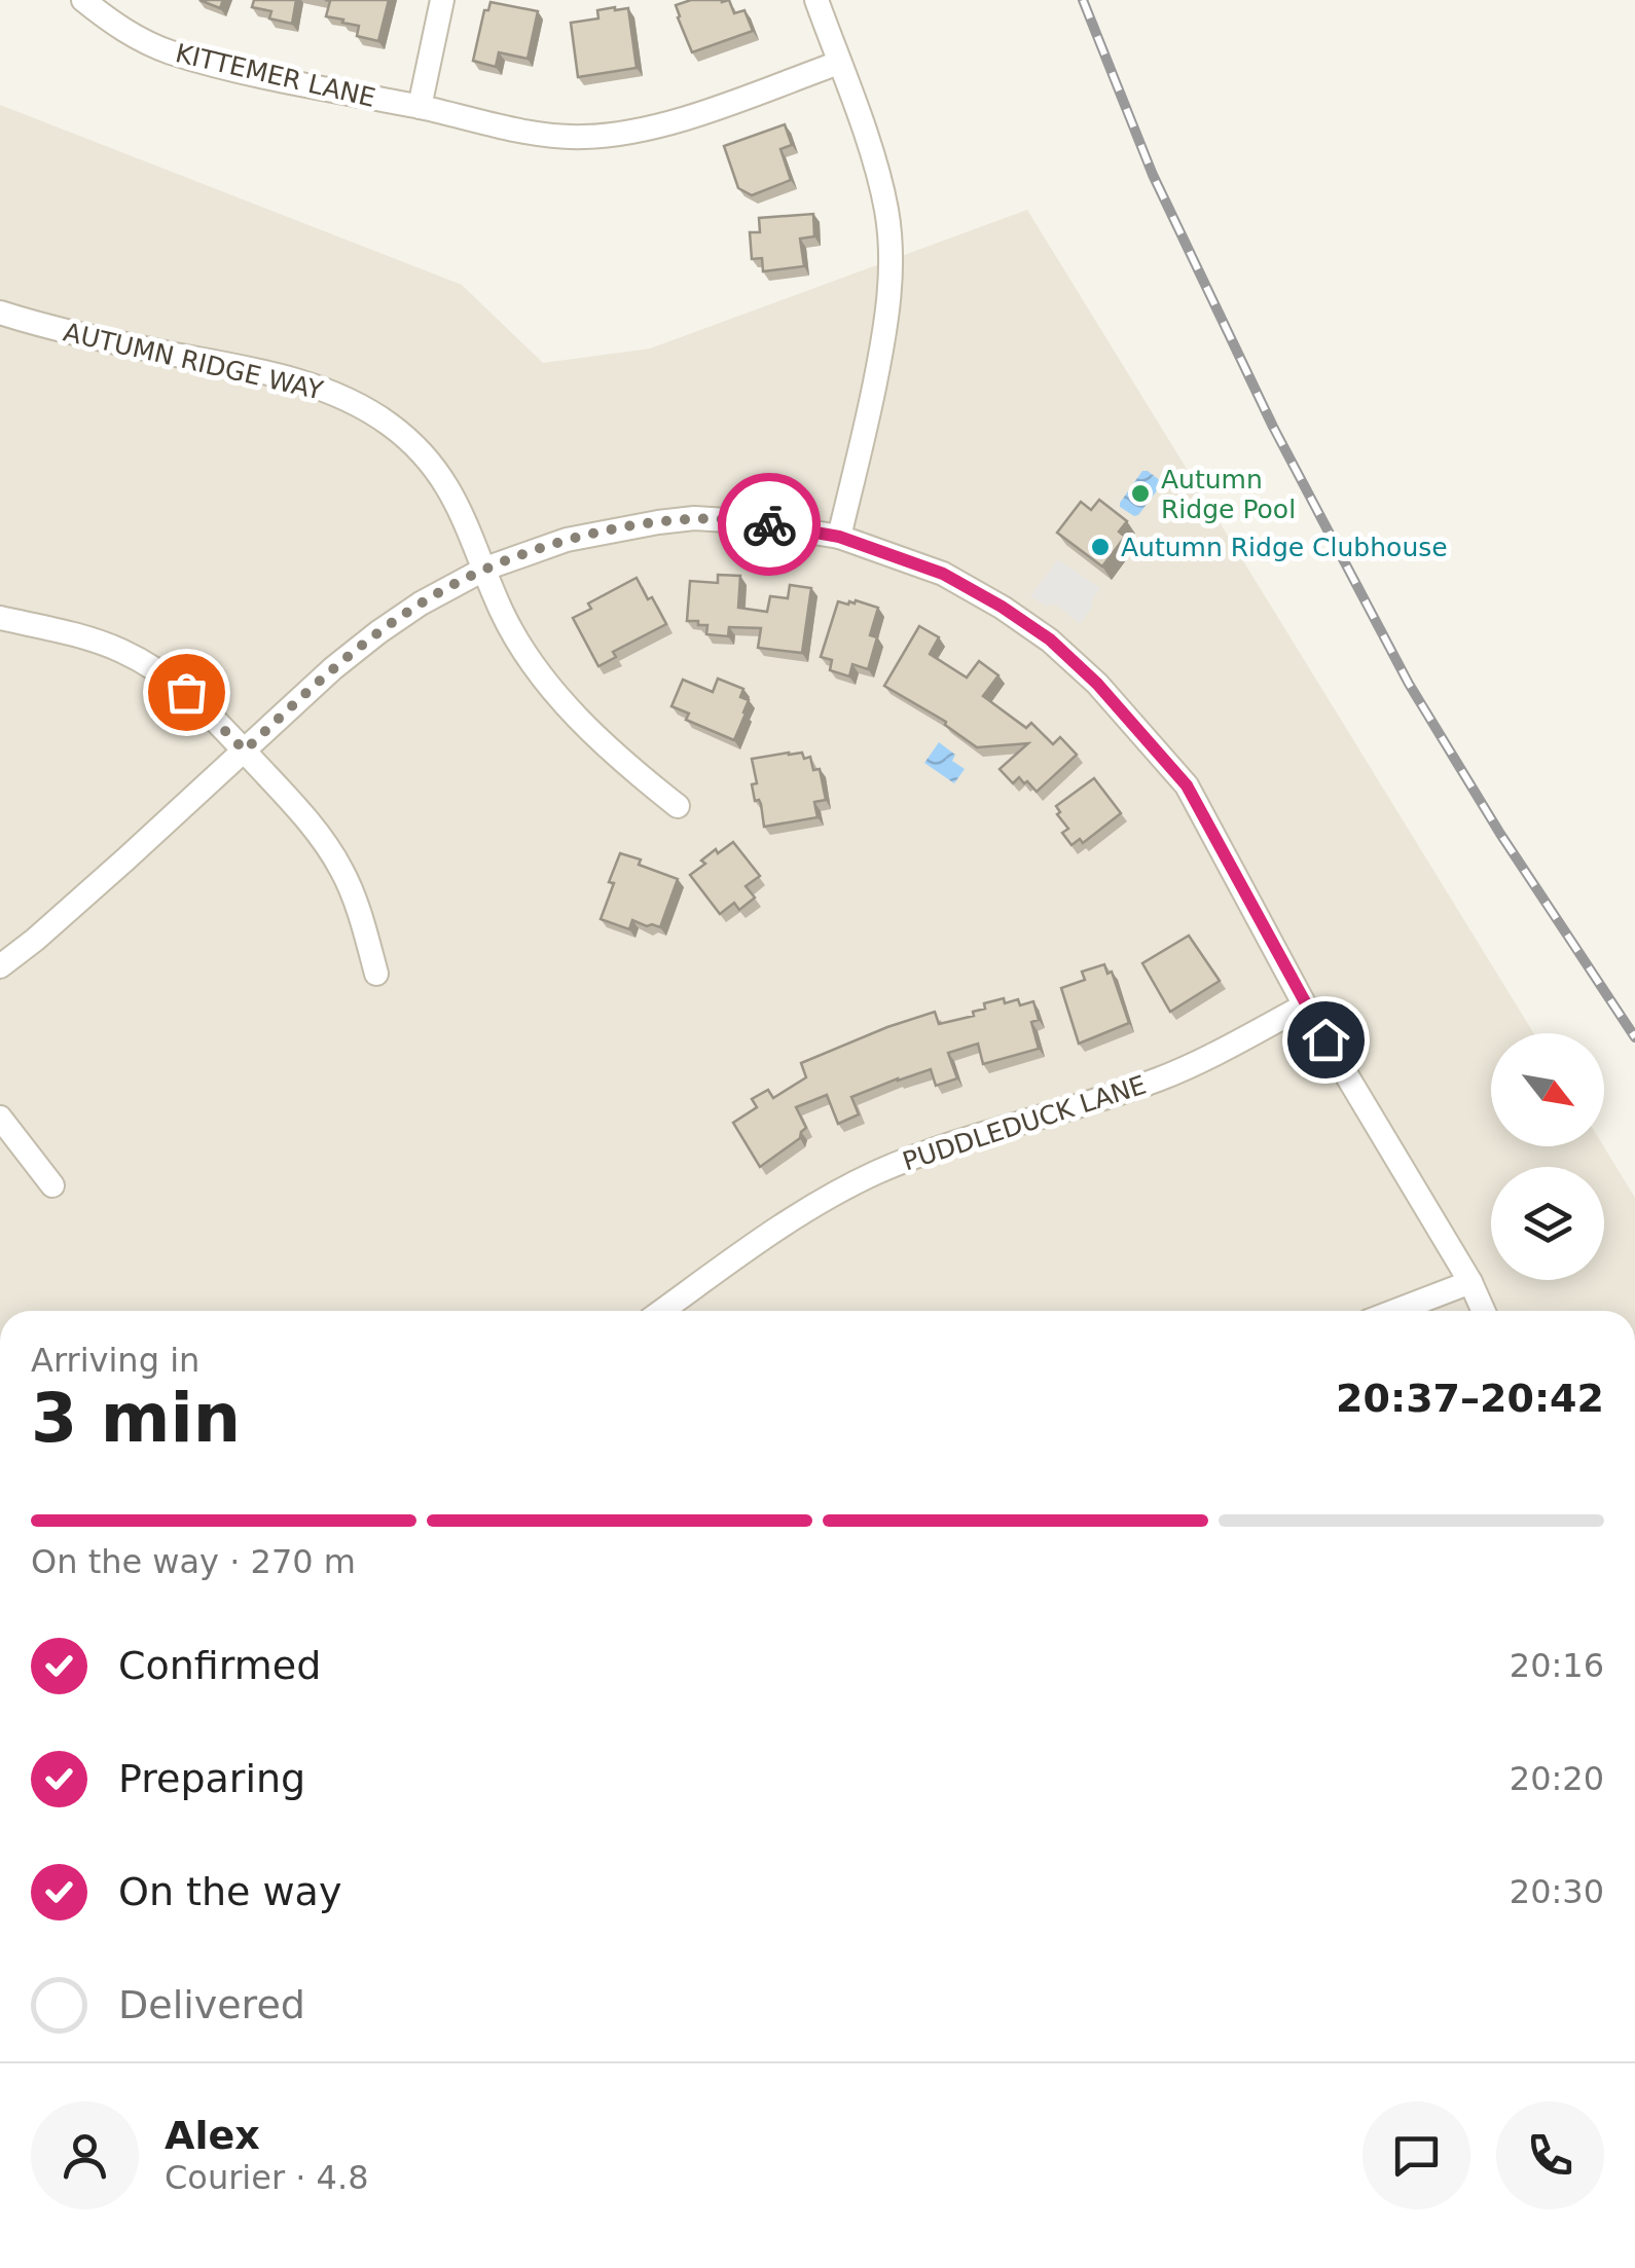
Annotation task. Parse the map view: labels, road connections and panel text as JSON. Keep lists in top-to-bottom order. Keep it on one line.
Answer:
{"streets":{"street":["KITTEMER LANE","AUTUMN RIDGE WAY","PUDDLEDUCK LANE"]},"places":["Autumn Ridge Pool","Autumn Ridge Clubhouse"],"north":"bottom right","page":{"heading":["3 min","Arriving in","20:37–20:42"],"panel":["Alex","Courier · 4.8"],"bar":"On the way · 270 m","list":[["Confirmed","20:16"],["Preparing","20:20"],["On the way","20:30"],"Delivered"]}}
